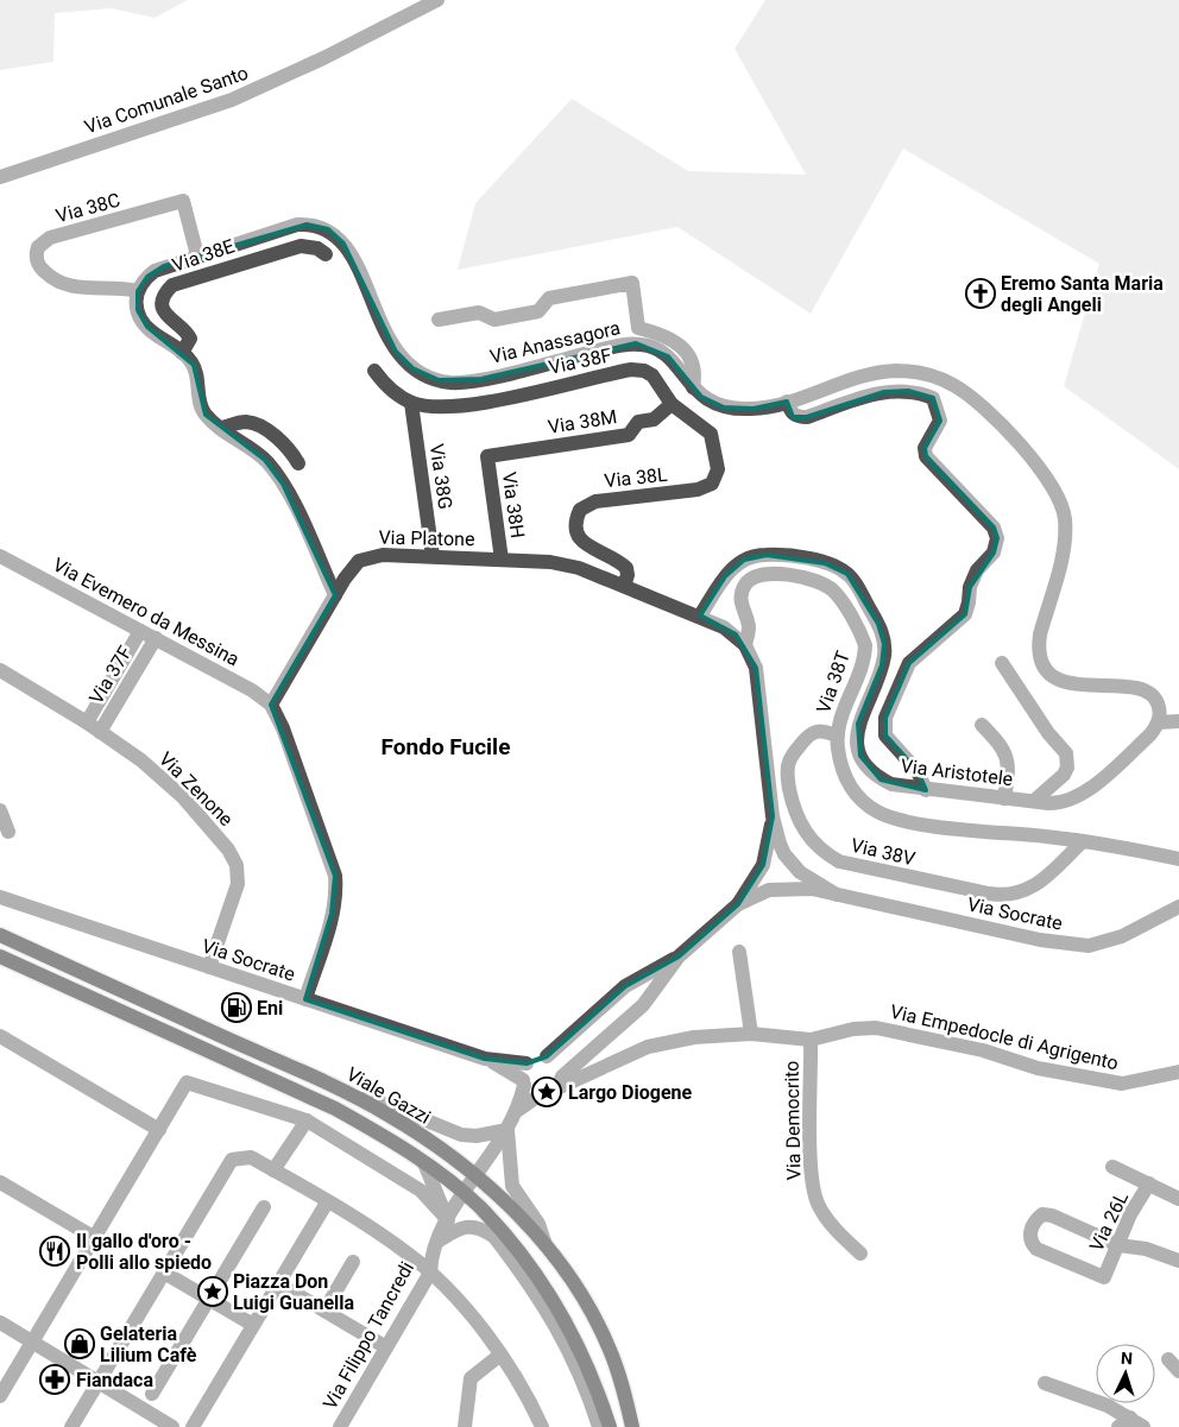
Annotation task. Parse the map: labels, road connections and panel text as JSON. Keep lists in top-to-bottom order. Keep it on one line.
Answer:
{"streets":{"main road":["Viale Gazzi"],"street":["Via Comunale Santo","Via 38C","Via 38E","Via Anassagora","Via 38F","Via 38M","Via 38G","Via 38L","Via 38H","Via Platone","Via Evemero da Messina","Via 37F","Via 38T","Via Aristotele","Via Zenone","Via 38V","Via Socrate","Via Empedocle di Agrigento","Via Democrito","Via 26L","Via Filippo Tancredi"]},"crossings":[["Via 38C","Via Anassagora"],["Via Anassagora","Via Aristotele"],["Via 38F","Via 38M"],["Via 38F","Via 38G"],["Via 38F","Via 38L"],["Via 38M","Via 38H"],["Via 38G","Via Platone"],["Via 38L","Via Platone"],["Via 38H","Via Platone"],["Via Platone","Via Evemero da Messina"],["Via Platone","Via 38T"],["Via Platone","Via Aristotele"],["Via Platone","Via Socrate"],["Via Evemero da Messina","Via 37F"],["Via 37F","Via Zenone"],["Via 38T","Via 38V"],["Via Zenone","Via Socrate"],["Via Empedocle di Agrigento","Via Democrito"],["Via Empedocle di Agrigento","Via Filippo Tancredi"],["Viale Gazzi","Via Filippo Tancredi"]],"districts":["Fondo Fucile"],"places":{"church":["Eremo Santa Maria degli Angeli"],"fuel station":["Eni"],"place":["Largo Diogene","Piazza Don Luigi Guanella"],"restaurant":["Il gallo d'oro - Polli allo spiedo"],"shop":["Gelateria Lilium Cafè"],"pharmacy":["Fiandaca"]},"north":"top"}
